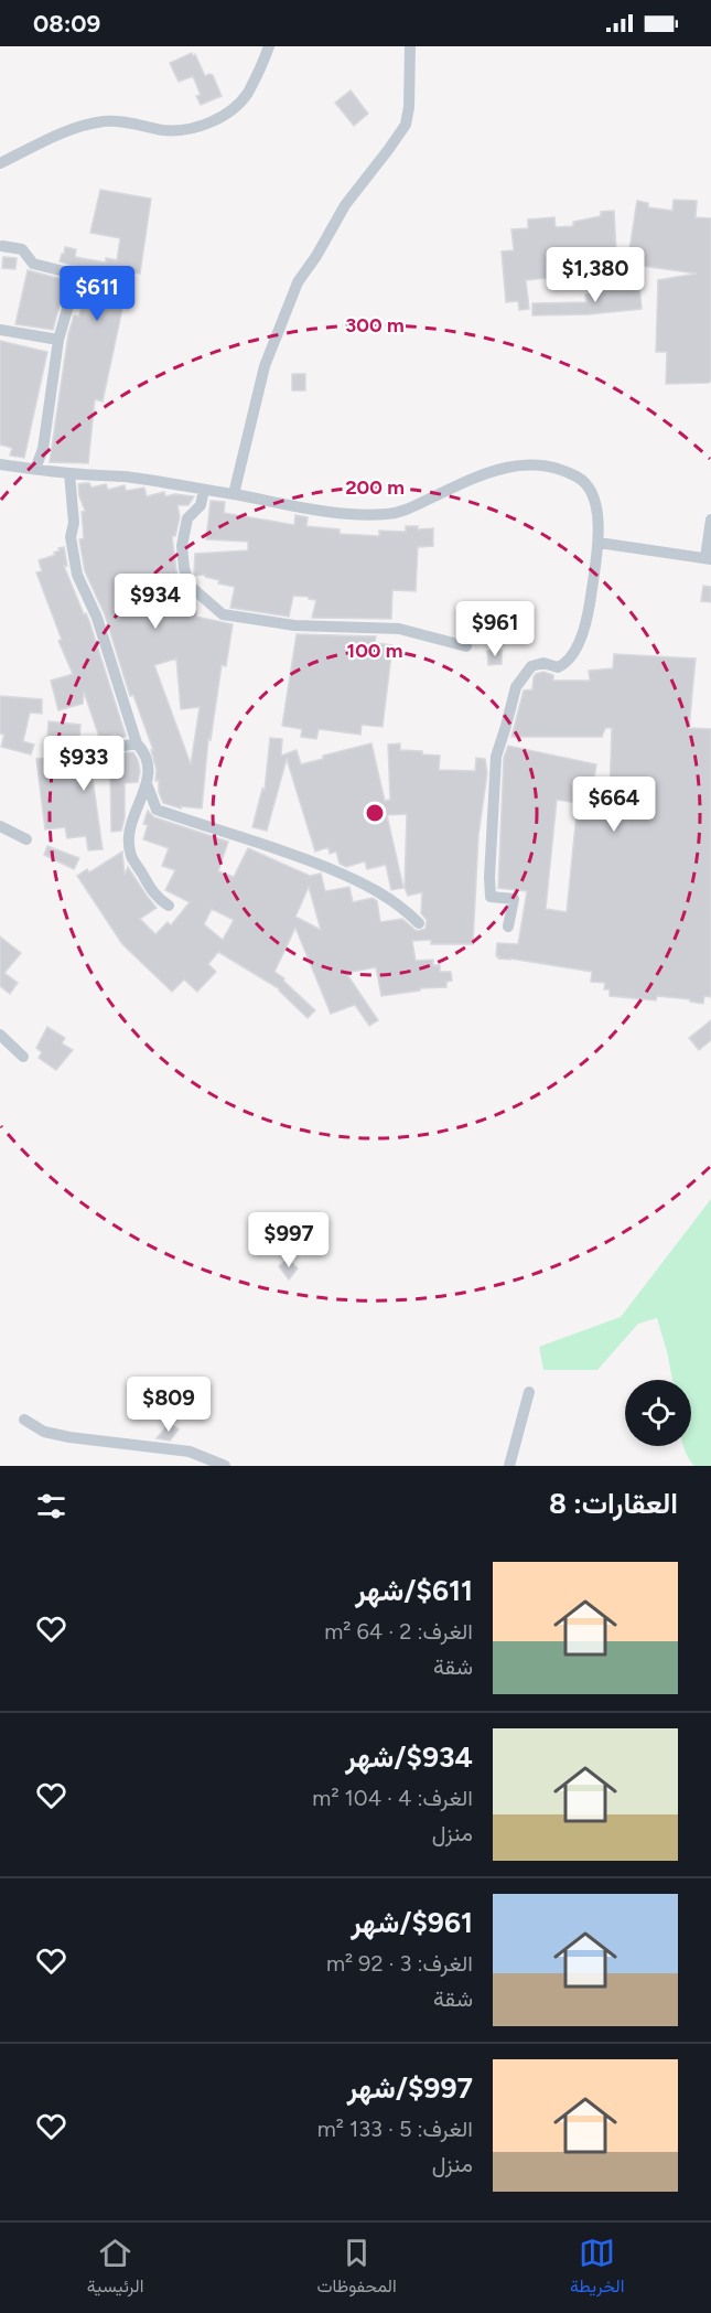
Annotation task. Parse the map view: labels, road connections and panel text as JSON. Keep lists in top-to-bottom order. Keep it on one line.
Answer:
{"page":{"status":"08:09","price":["$1,380","$611","$934","$961","$933","$664","$997","$809"],"heading":"العقارات: 8","list":[{"name":"$611/شهر","note":"الغرف: 2 · 64 m² · شقة"},{"name":"$934/شهر","note":"الغرف: 4 · 104 m² · منزل"},{"name":"$961/شهر","note":"الغرف: 3 · 92 m² · شقة"},{"name":"$997/شهر","note":"الغرف: 5 · 133 m² · منزل"}],"tabs":["الخريطة","المحفوظات","الرئيسية"]},"rings":["300 m","200 m","100 m"]}
